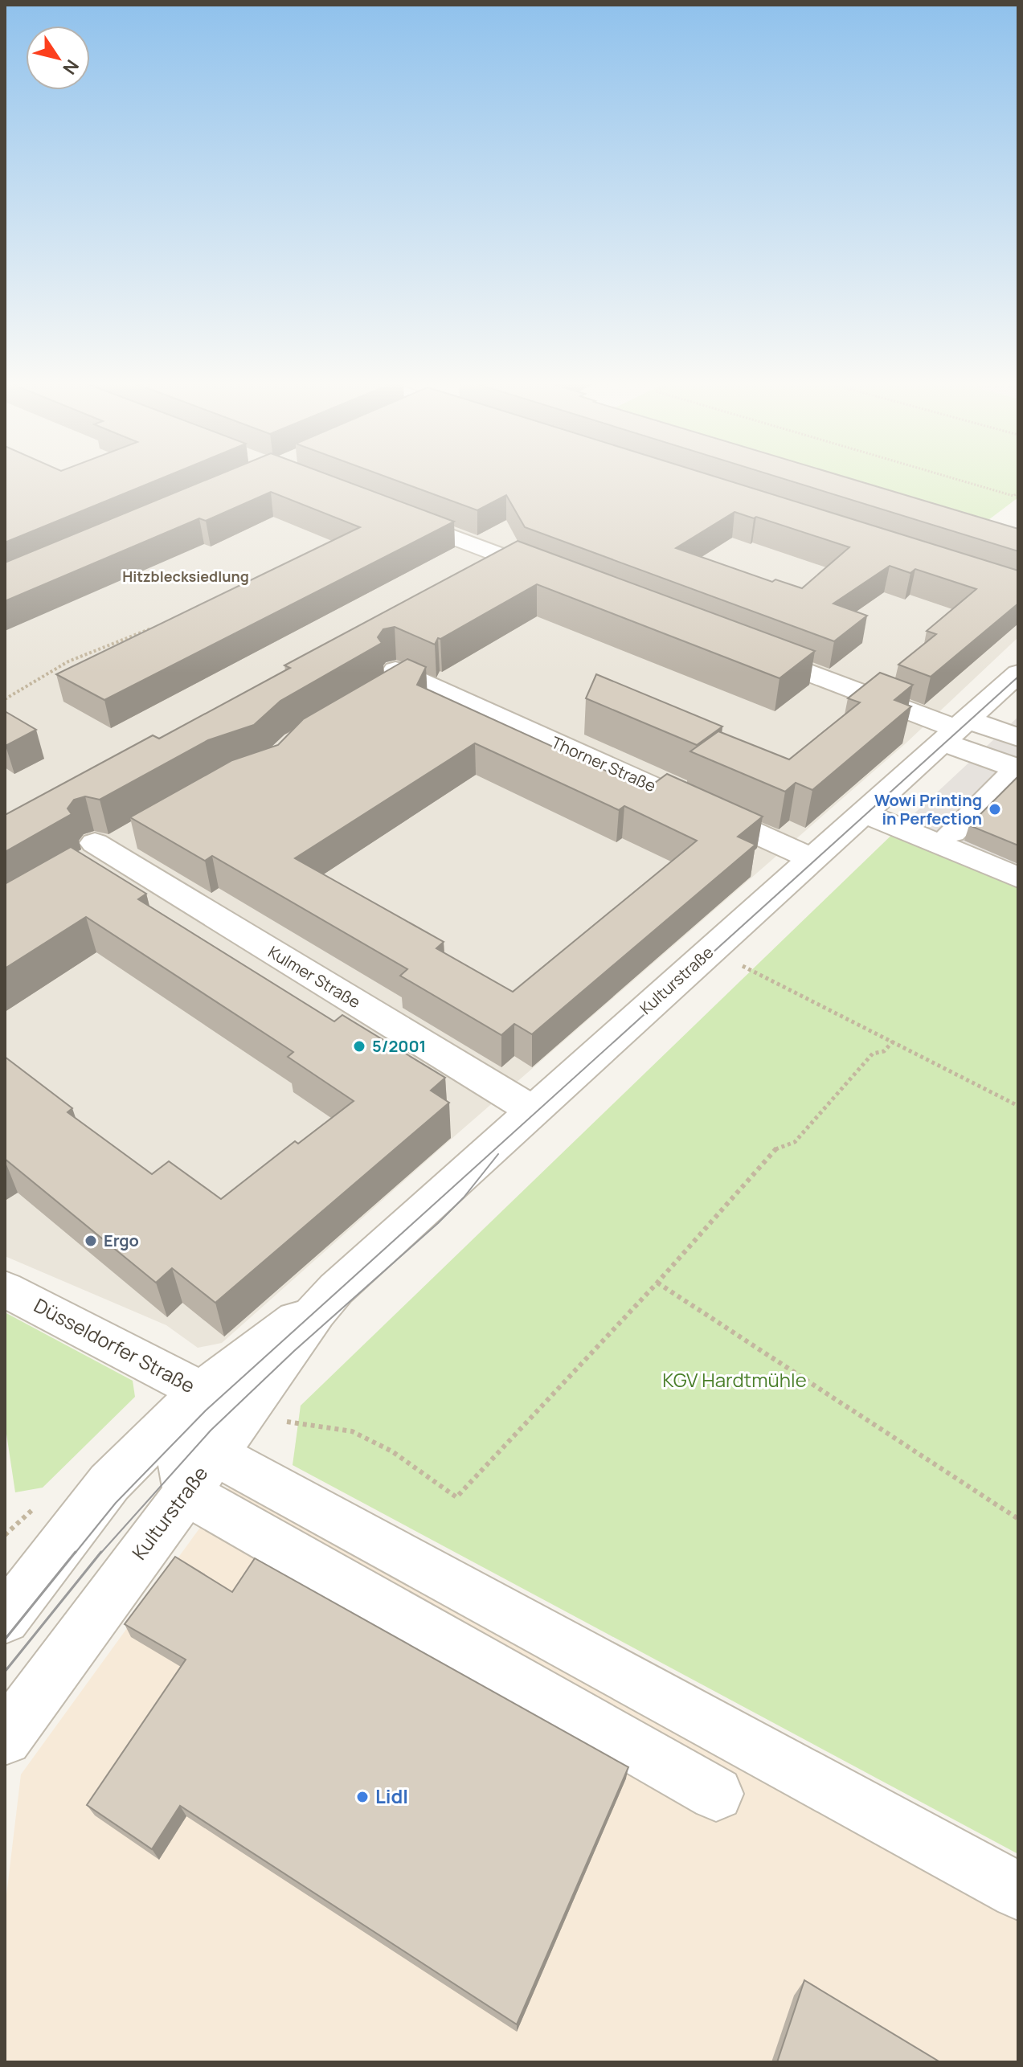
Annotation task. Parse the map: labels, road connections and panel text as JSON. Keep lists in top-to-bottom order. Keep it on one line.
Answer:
{"streets":{"street":["Thorner Straße","Kulmer Straße","Kulturstraße","Düsseldorfer Straße"]},"crossings":[["Thorner Straße","Kulturstraße"],["Kulmer Straße","Kulturstraße"],["Kulturstraße","Düsseldorfer Straße"]],"districts":["Hitzblecksiedlung"],"parks":["KGV Hardtmühle"],"places":["Wowi Printing in Perfection","5/2001","Ergo","Lidl"],"north":"bottom right"}
